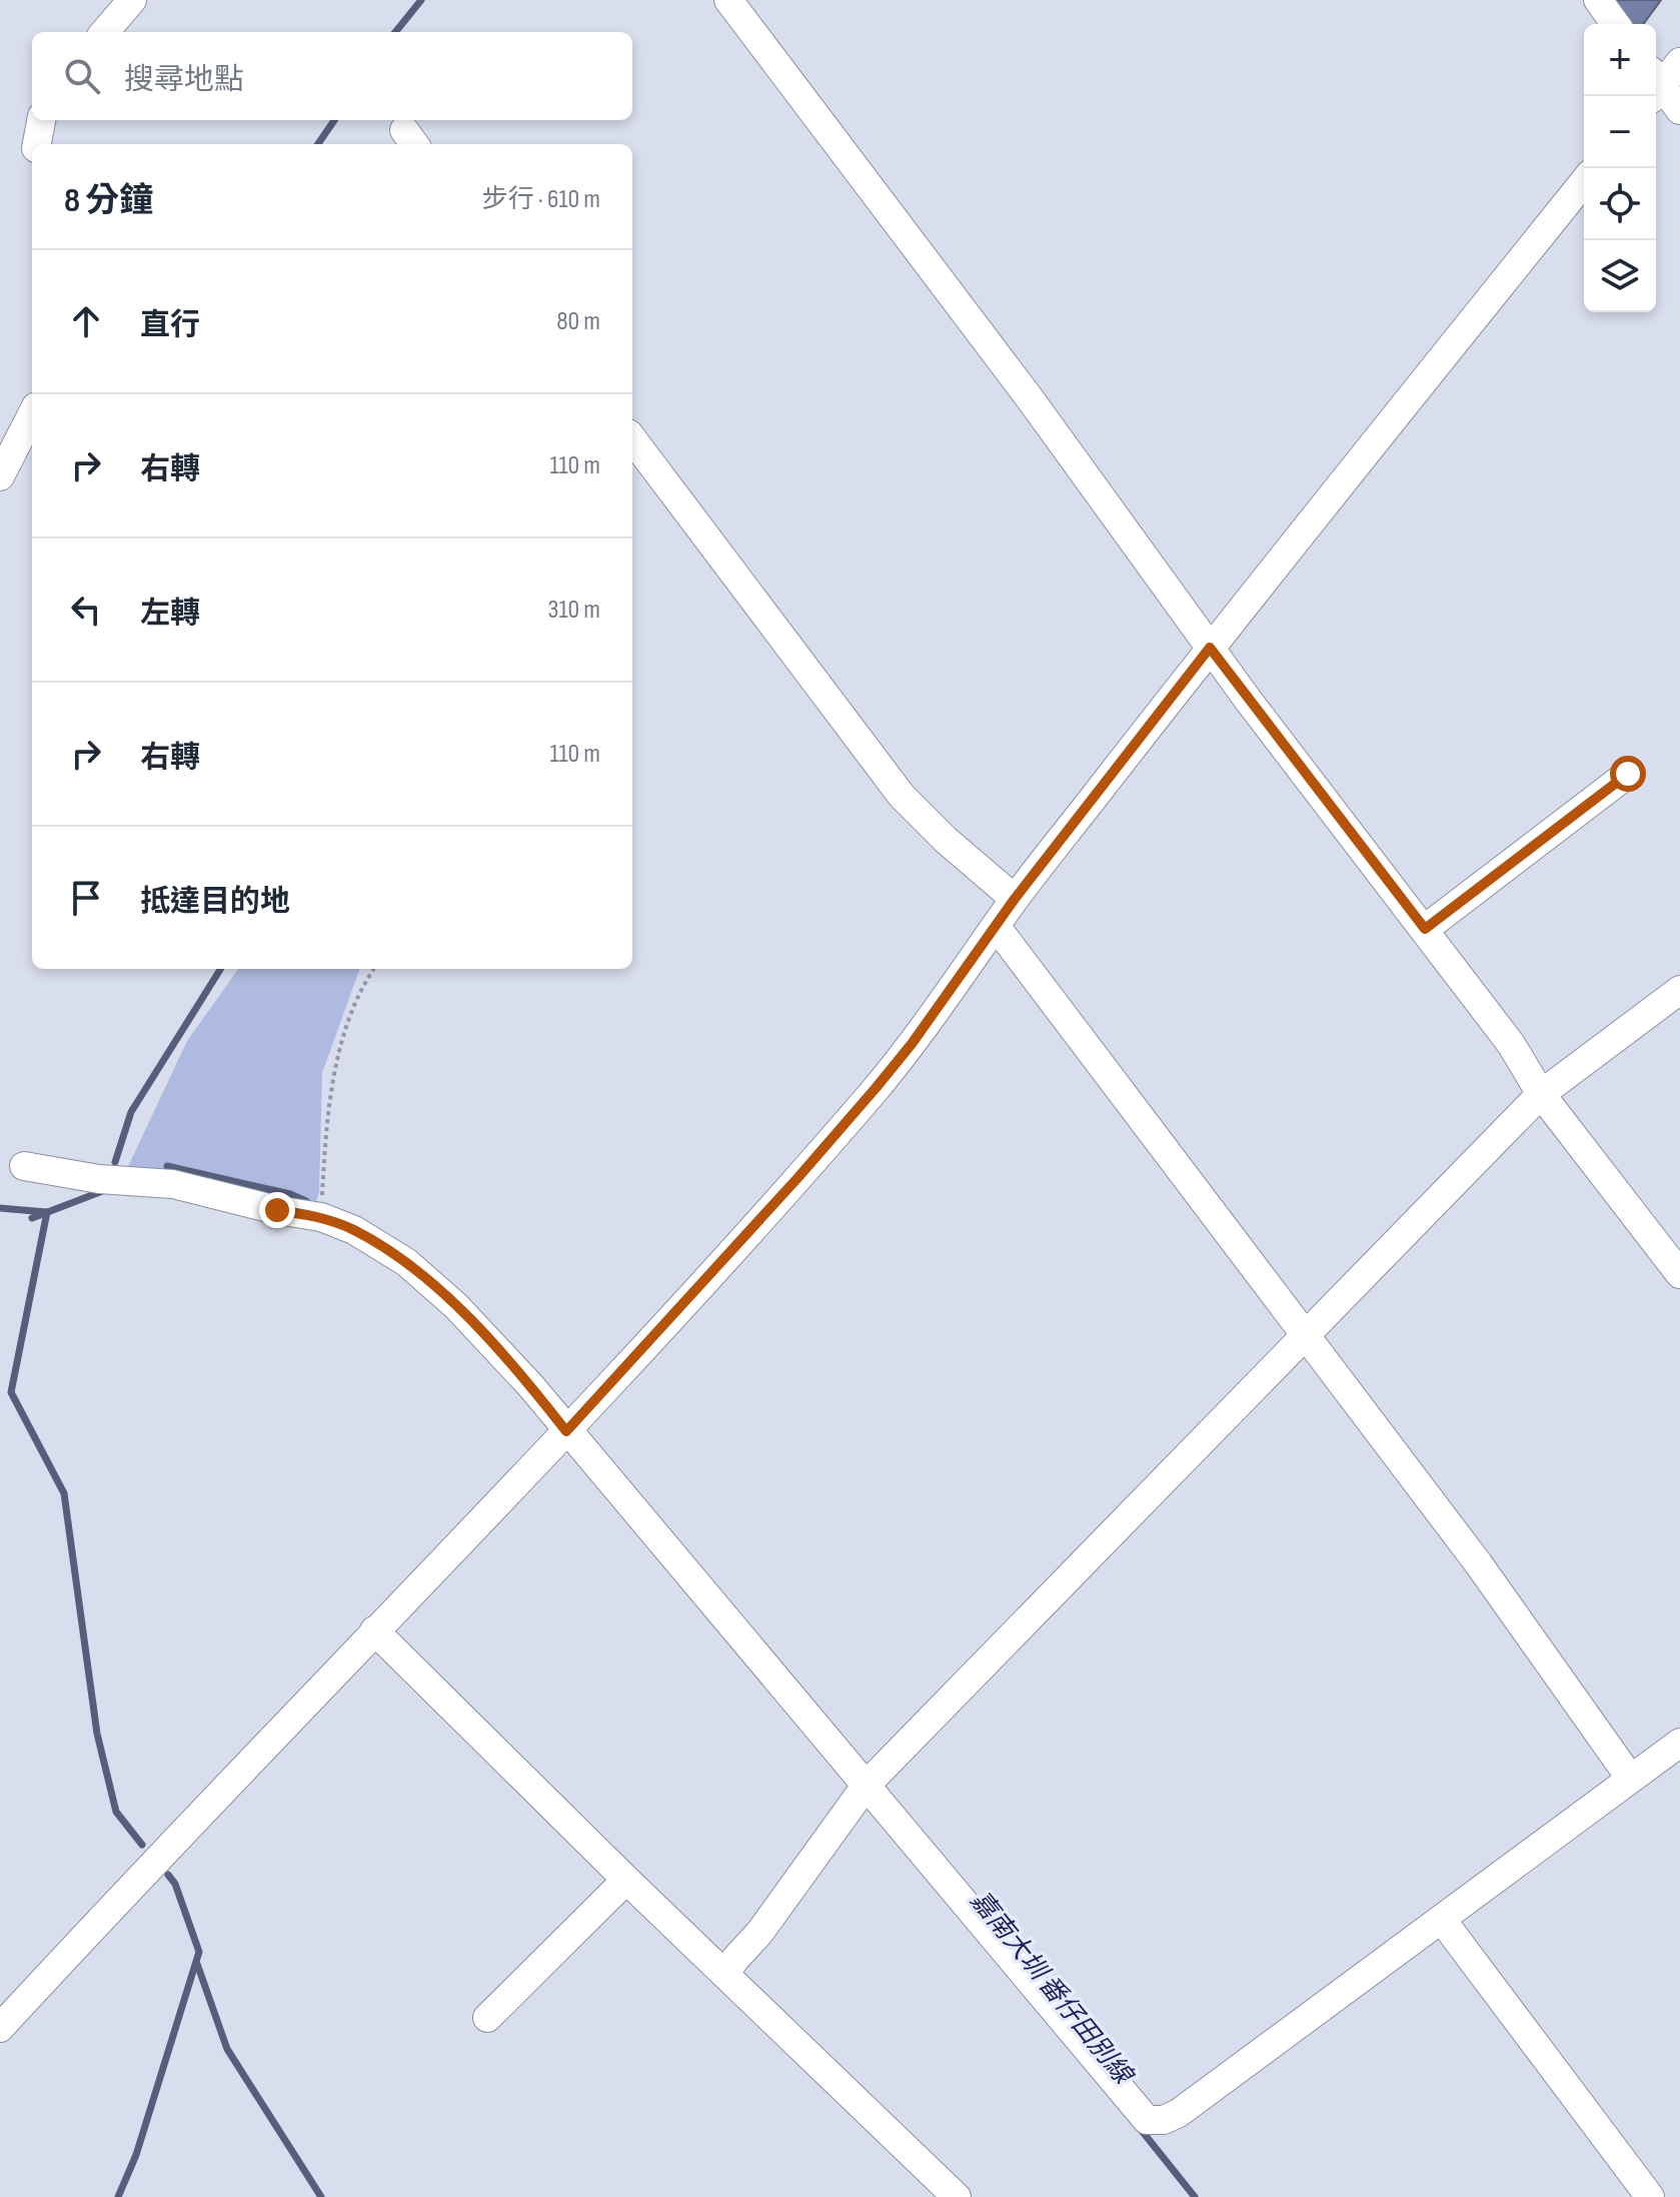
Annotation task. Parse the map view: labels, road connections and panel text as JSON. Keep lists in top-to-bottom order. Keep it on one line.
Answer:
{"water":["嘉南大圳 番仔田別線"],"page":{"map_buttons":["+","−"],"search":"搜尋地點","heading":["8 分鐘","步行 · 610 m"],"list":[["直行","80 m"],["右轉","110 m"],["左轉","310 m"],["右轉","110 m"],"抵達目的地"]}}
